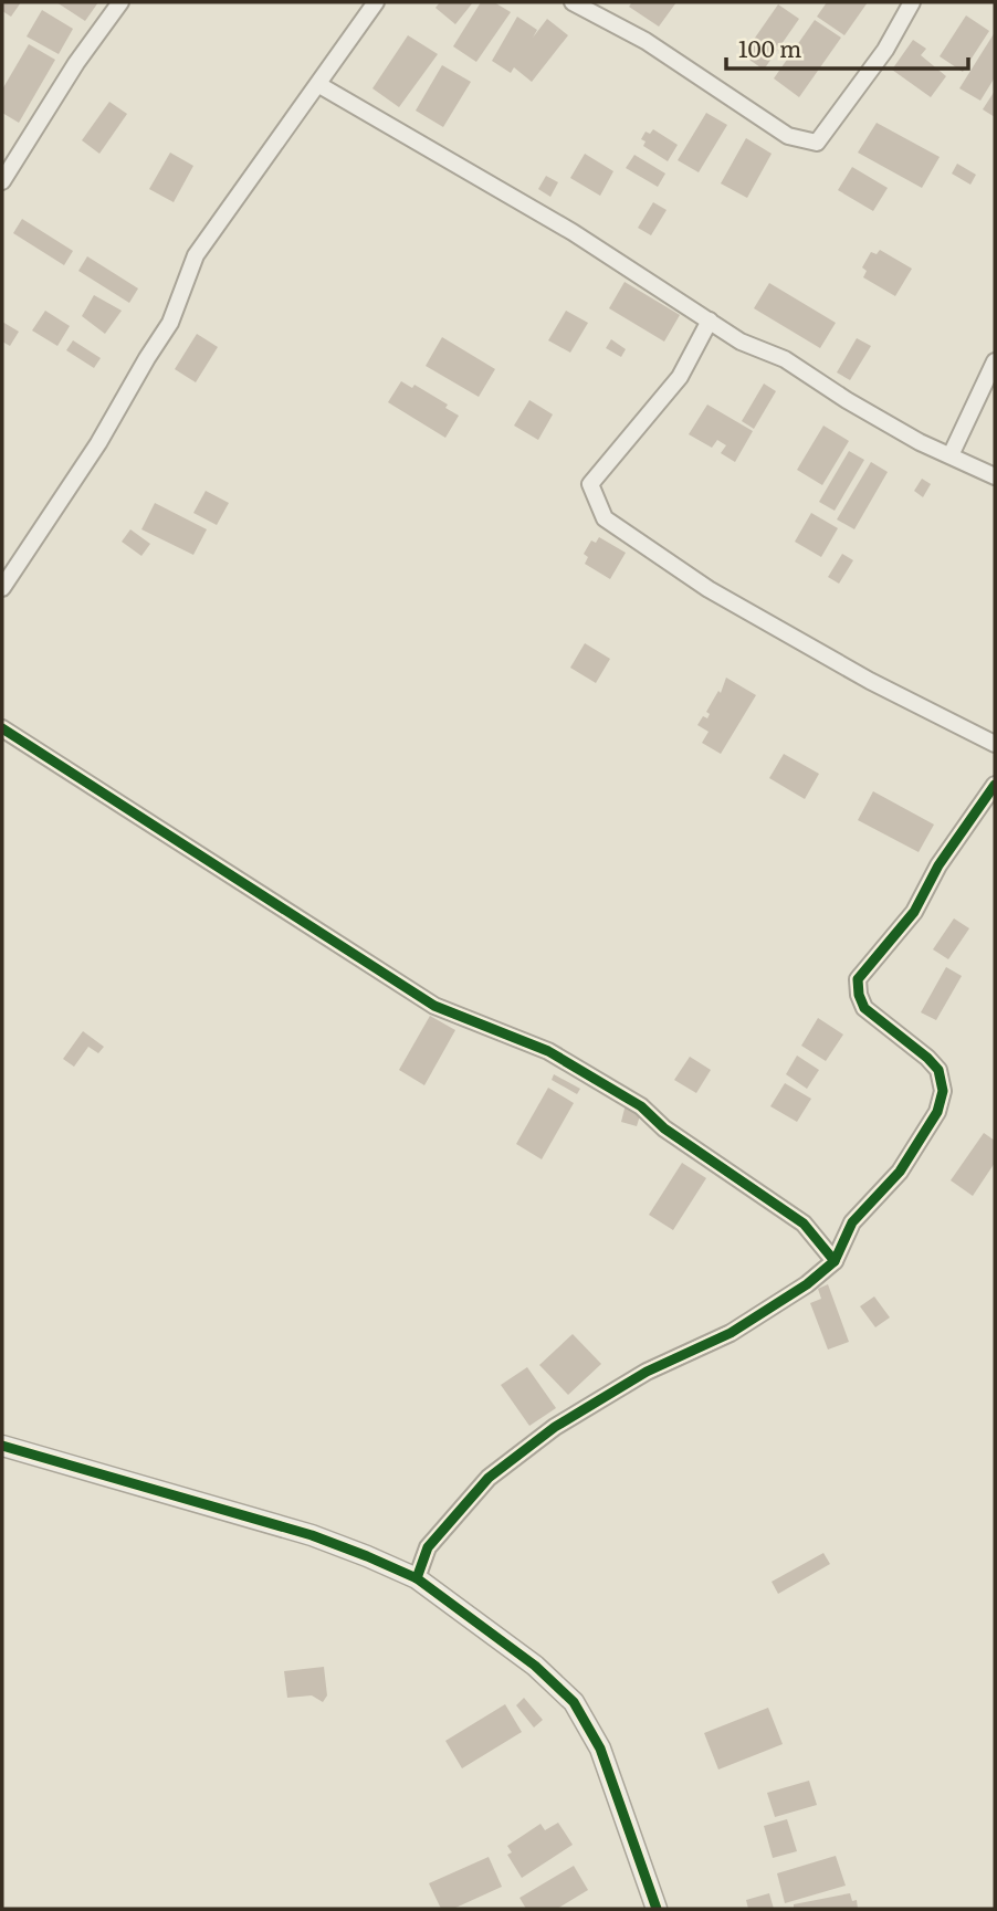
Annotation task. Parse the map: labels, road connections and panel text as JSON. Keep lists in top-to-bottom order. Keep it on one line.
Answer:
{"scale_bar":"100 m"}
